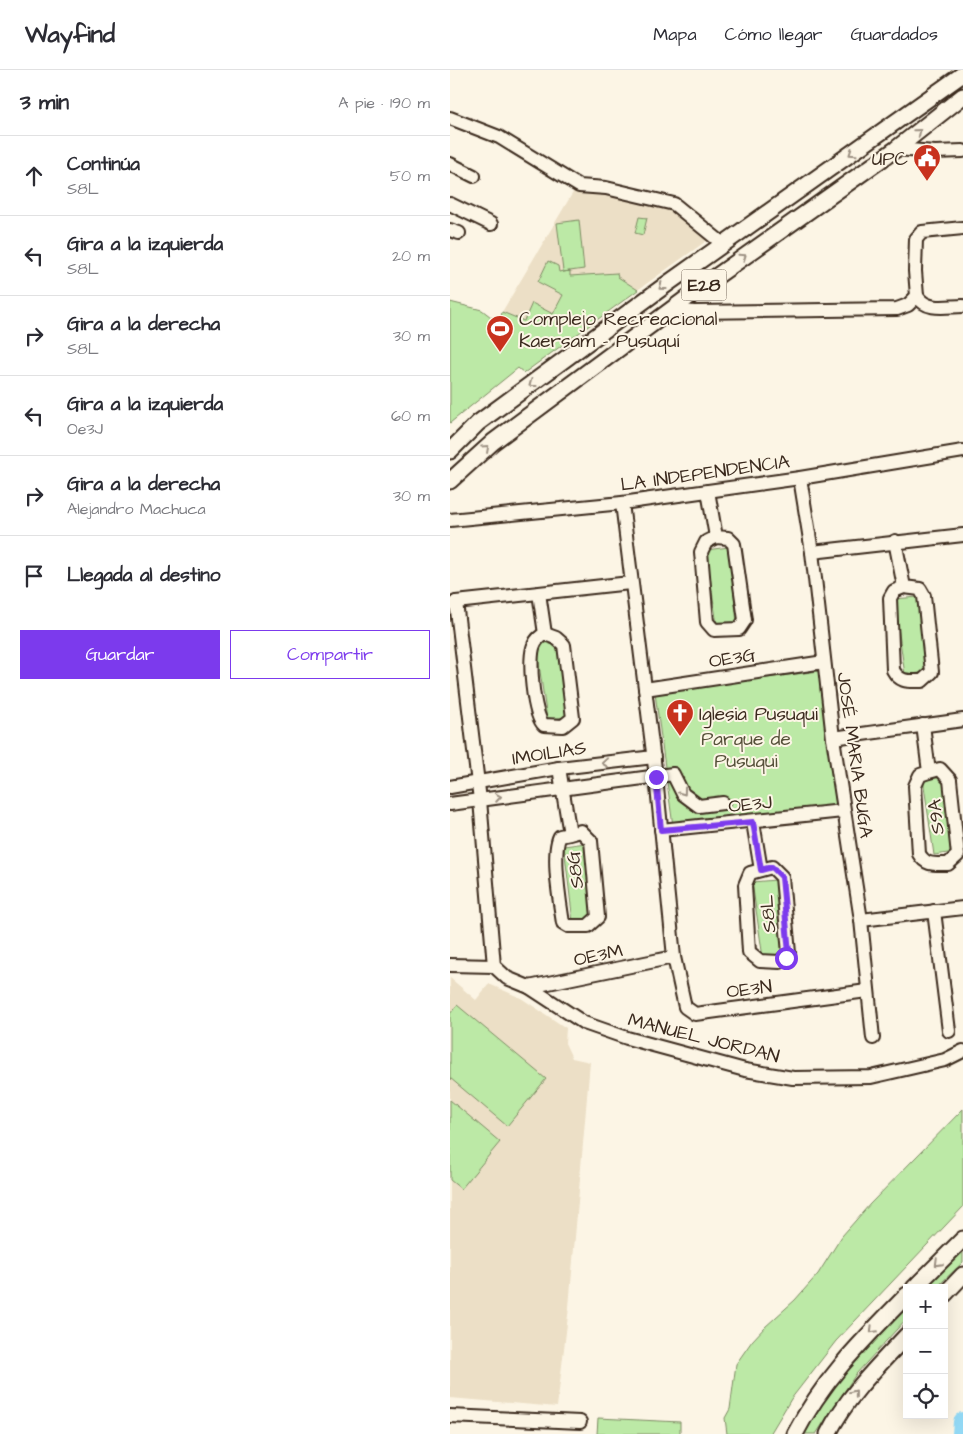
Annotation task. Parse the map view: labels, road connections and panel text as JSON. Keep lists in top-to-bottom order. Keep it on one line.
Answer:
{"streets":{"main road":["E28"],"street":["LA INDEPENDENCIA","OE3G","IMOILIAS","JOSÉ MARIA BUGA","OE3J","S9A","S8G","S8L","OE3M","OE3N","MANUEL JORDAN"]},"crossings":[["LA INDEPENDENCIA","JOSÉ MARIA BUGA"],["OE3G","JOSÉ MARIA BUGA"],["IMOILIAS","S8G"],["JOSÉ MARIA BUGA","OE3J"],["JOSÉ MARIA BUGA","OE3N"],["OE3J","S8L"],["OE3M","OE3N"],["OE3M","MANUEL JORDAN"]],"parks":["Parque de Pusuqui"],"places":{"public building":["UPC"],"sports":["Complejo Recreacional Kaersam - Pusuquí"],"church":["Iglesia Pusuqui"]},"page":{"header":"Wayfind","nav":["Mapa","Cómo llegar","Guardados"],"heading":["3 min","A pie · 190 m"],"list":[["Continúa","S8L","50 m"],["Gira a la izquierda","S8L","20 m"],["Gira a la derecha","S8L","30 m"],["Gira a la izquierda","Oe3J","60 m"],["Gira a la derecha","Alejandro Machuca","30 m"],"Llegada al destino"],"buttons":["Guardar","Compartir"],"map_buttons":["+","−"]}}
